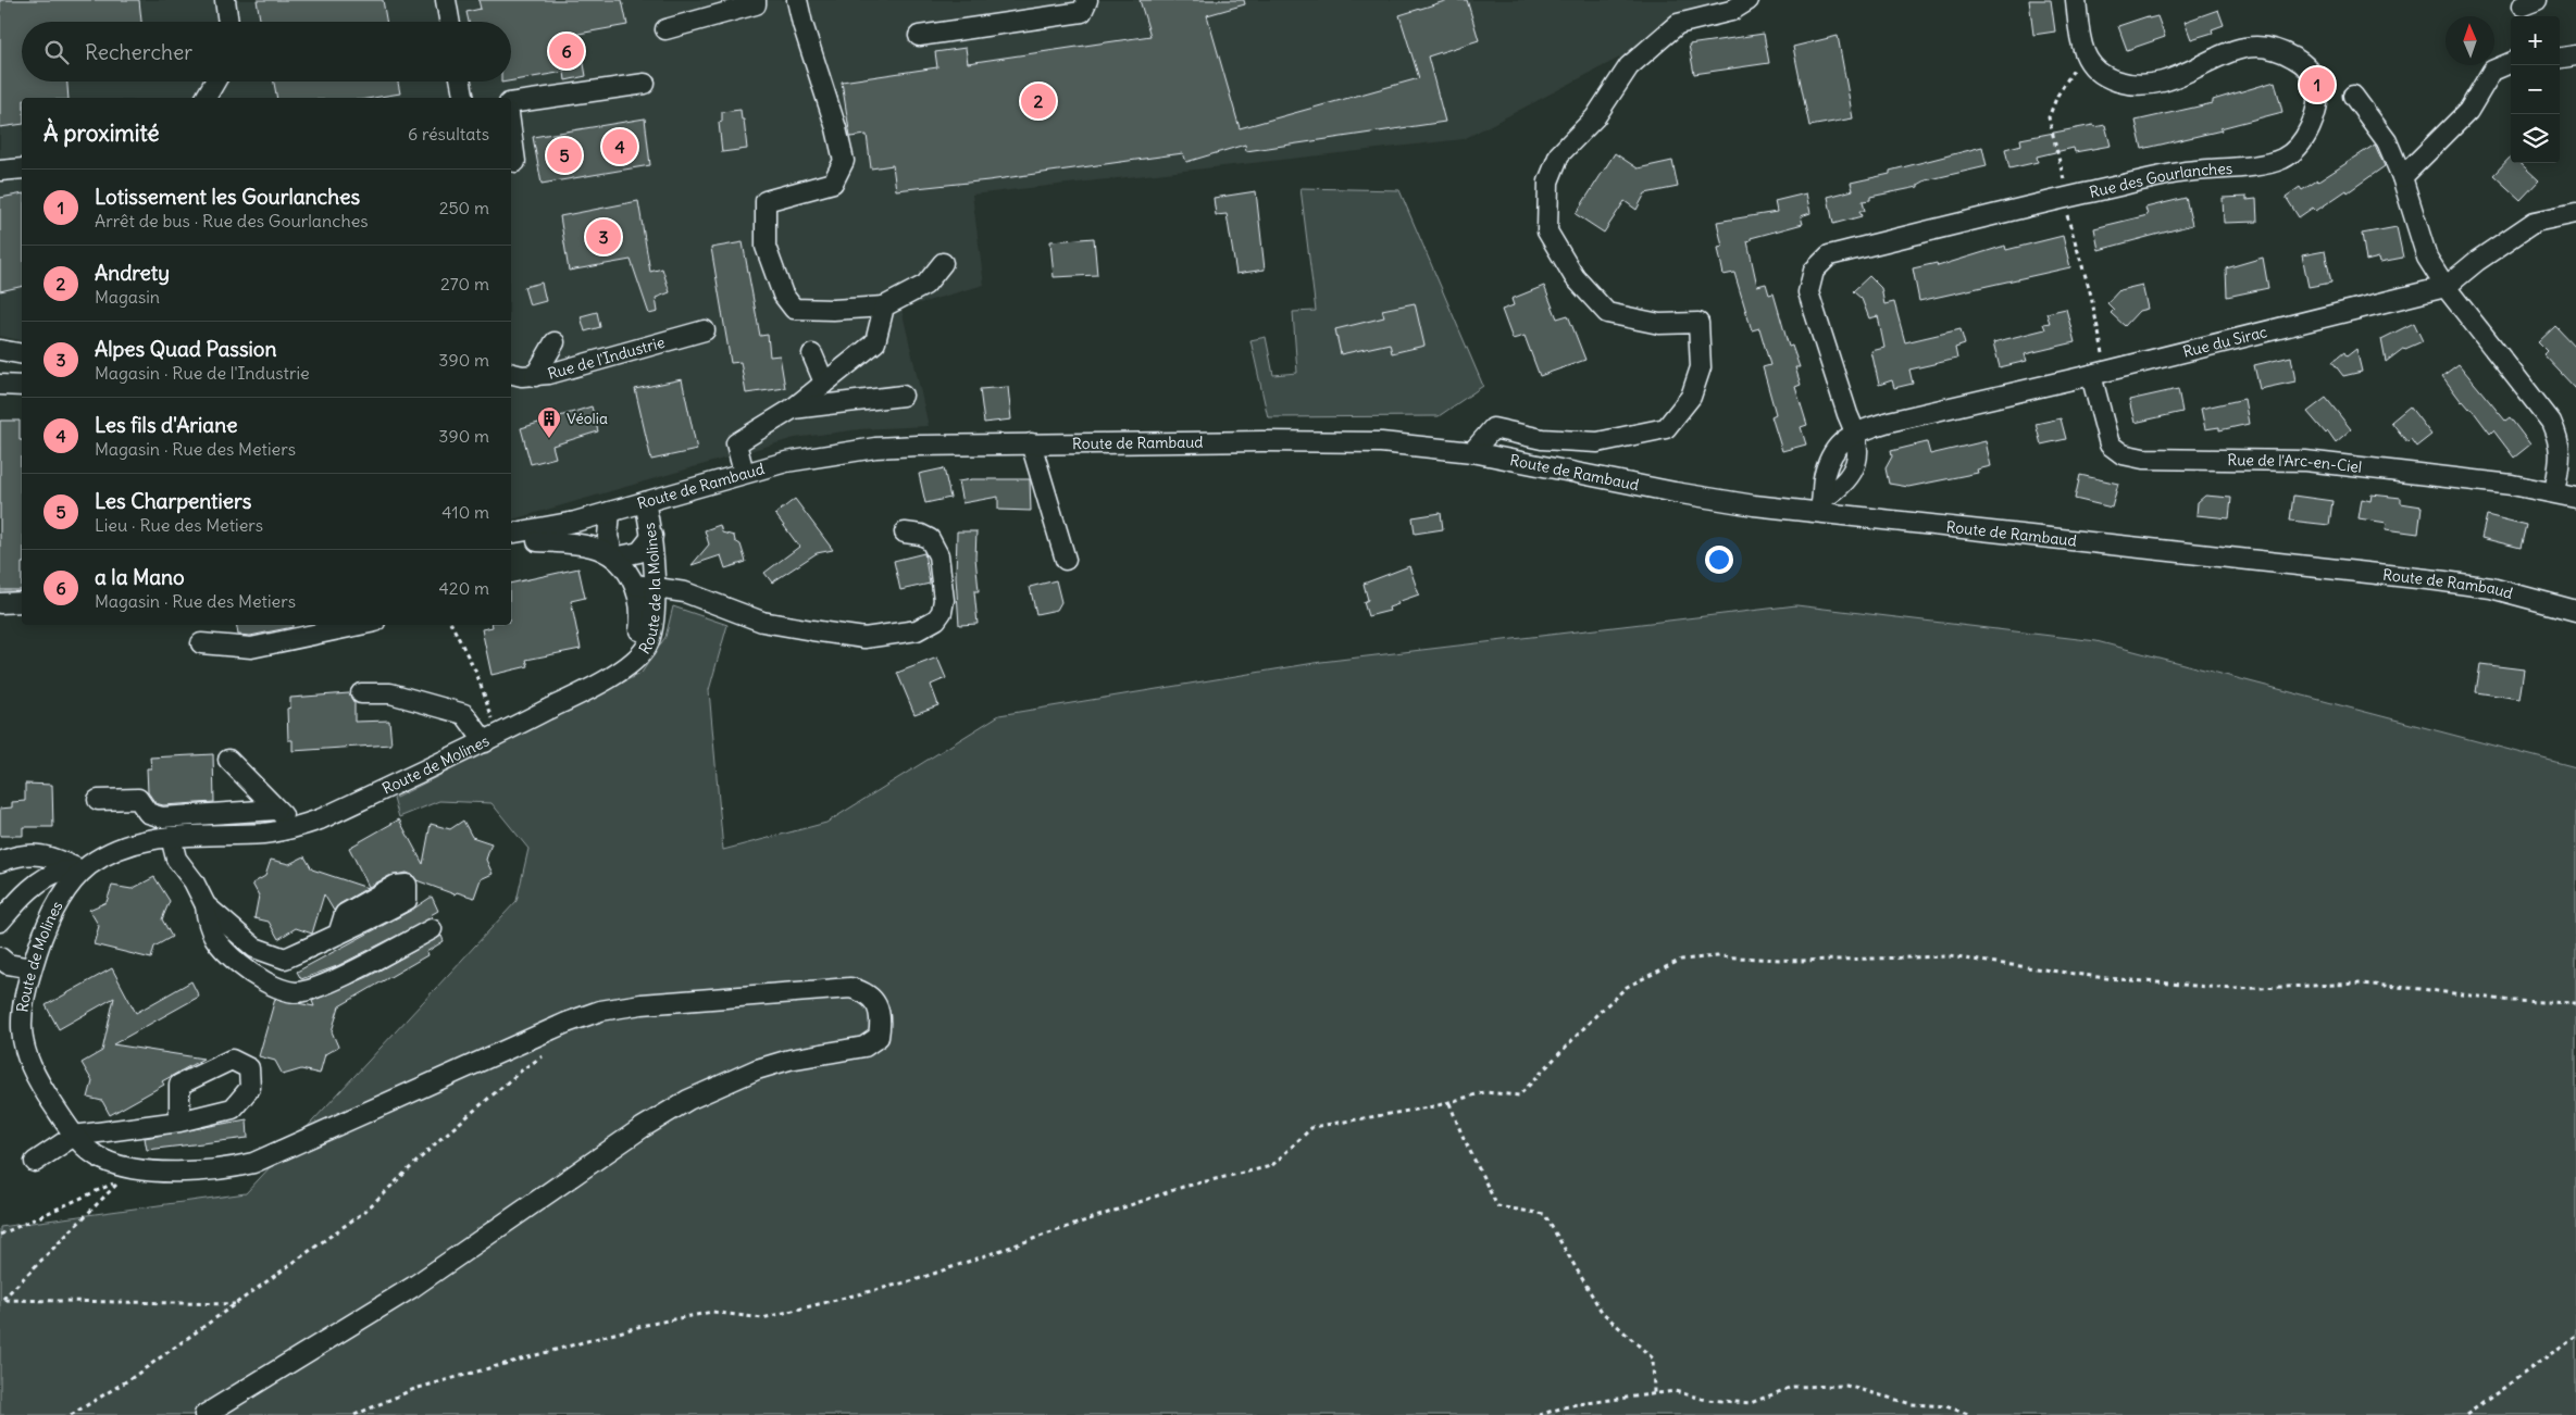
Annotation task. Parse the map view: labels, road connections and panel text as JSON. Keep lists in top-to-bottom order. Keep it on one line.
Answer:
{"streets":{"street":["Rue des Gourlanches","Rue du Sirac","Rue de l'Industrie","Route de Rambaud","Rue de l'Arc-en-Ciel","Route de la Molines","Route de Molines"]},"crossings":[["Rue des Gourlanches","Rue du Sirac"],["Rue du Sirac","Rue de l'Arc-en-Ciel"],["Route de Rambaud","Route de la Molines"],["Route de la Molines","Route de Molines"]],"places":{"building":["Véolia"]},"north":"top","page":{"map_buttons":["+","−"],"search":"Rechercher","pins":["6","1","2","4","5","3"],"heading":["À proximité","6 résultats"],"list":[{"mark":"1","name":"Lotissement les Gourlanches","note":"Arrêt de bus · Rue des Gourlanches","value":"250 m"},{"mark":"2","name":"Andrety","note":"Magasin","value":"270 m"},{"mark":"3","name":"Alpes Quad Passion","note":"Magasin · Rue de l'Industrie","value":"390 m"},{"mark":"4","name":"Les fils d'Ariane","note":"Magasin · Rue des Metiers","value":"390 m"},{"mark":"5","name":"Les Charpentiers","note":"Lieu · Rue des Metiers","value":"410 m"},{"mark":"6","name":"a la Mano","note":"Magasin · Rue des Metiers","value":"420 m"}]}}
